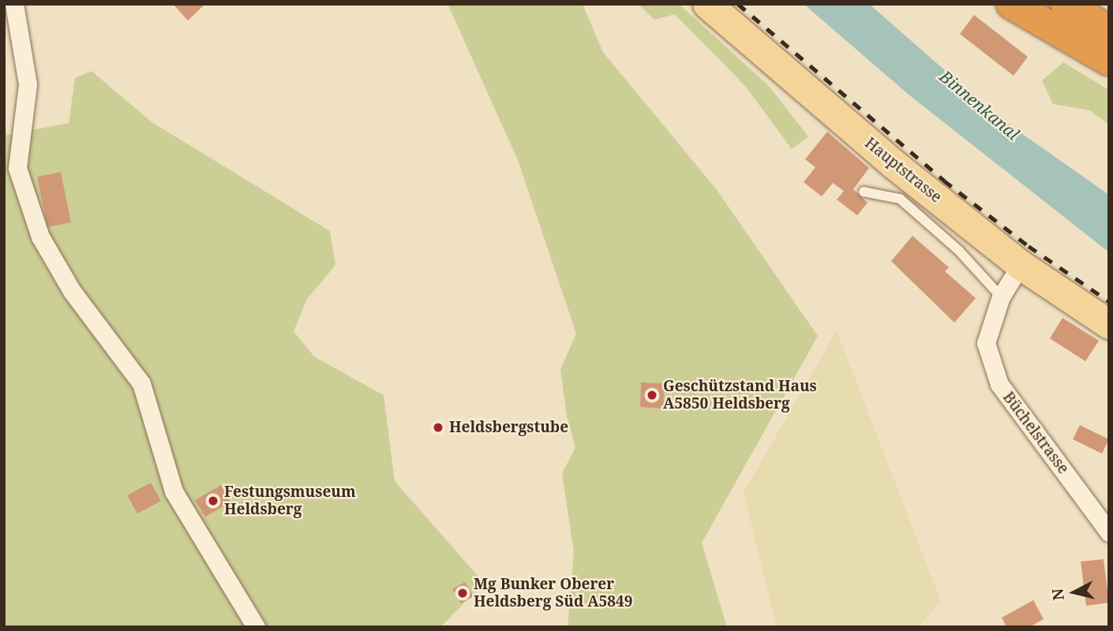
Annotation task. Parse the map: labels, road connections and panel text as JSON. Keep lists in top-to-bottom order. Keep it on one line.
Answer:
{"streets":{"main road":["Hauptstrasse"],"street":["Büchelstrasse"]},"crossings":[["Hauptstrasse","Büchelstrasse"]],"water":["Binnenkanal"],"places":["Geschützstand Haus A5850 Heldsberg","Heldsbergstube","Festungsmuseum Heldsberg","Mg Bunker Oberer Heldsberg Süd A5849"],"north":"left"}
